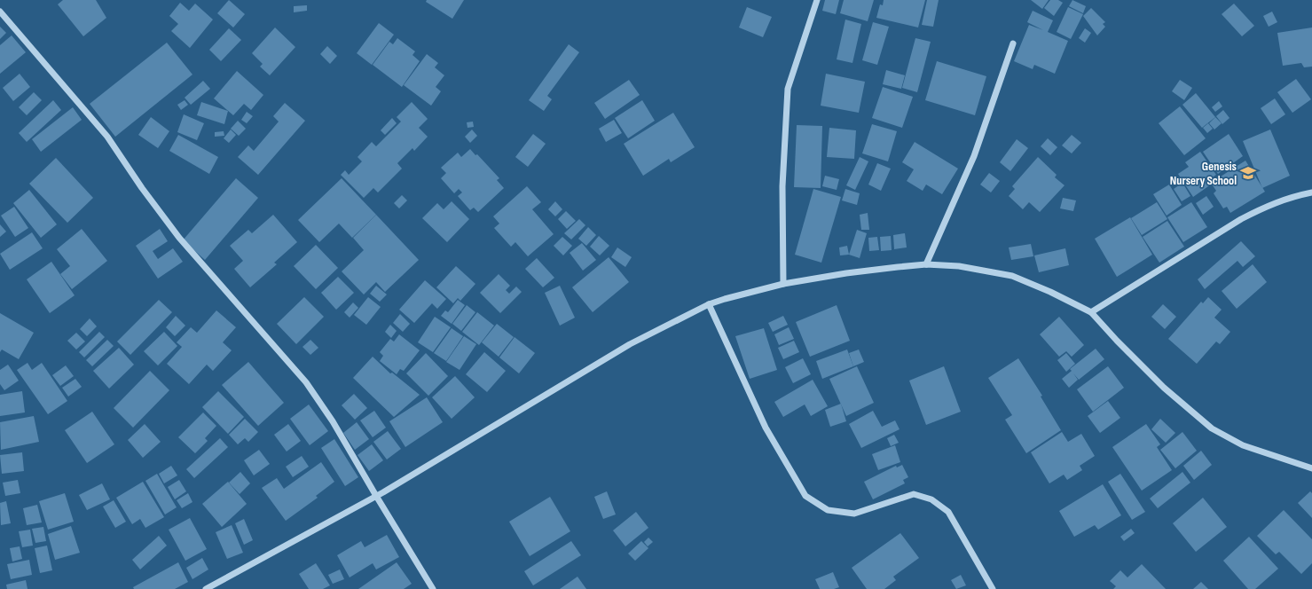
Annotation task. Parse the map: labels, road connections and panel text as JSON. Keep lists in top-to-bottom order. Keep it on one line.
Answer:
{"places":{"school or university":["Genesis Nursery School"]}}
